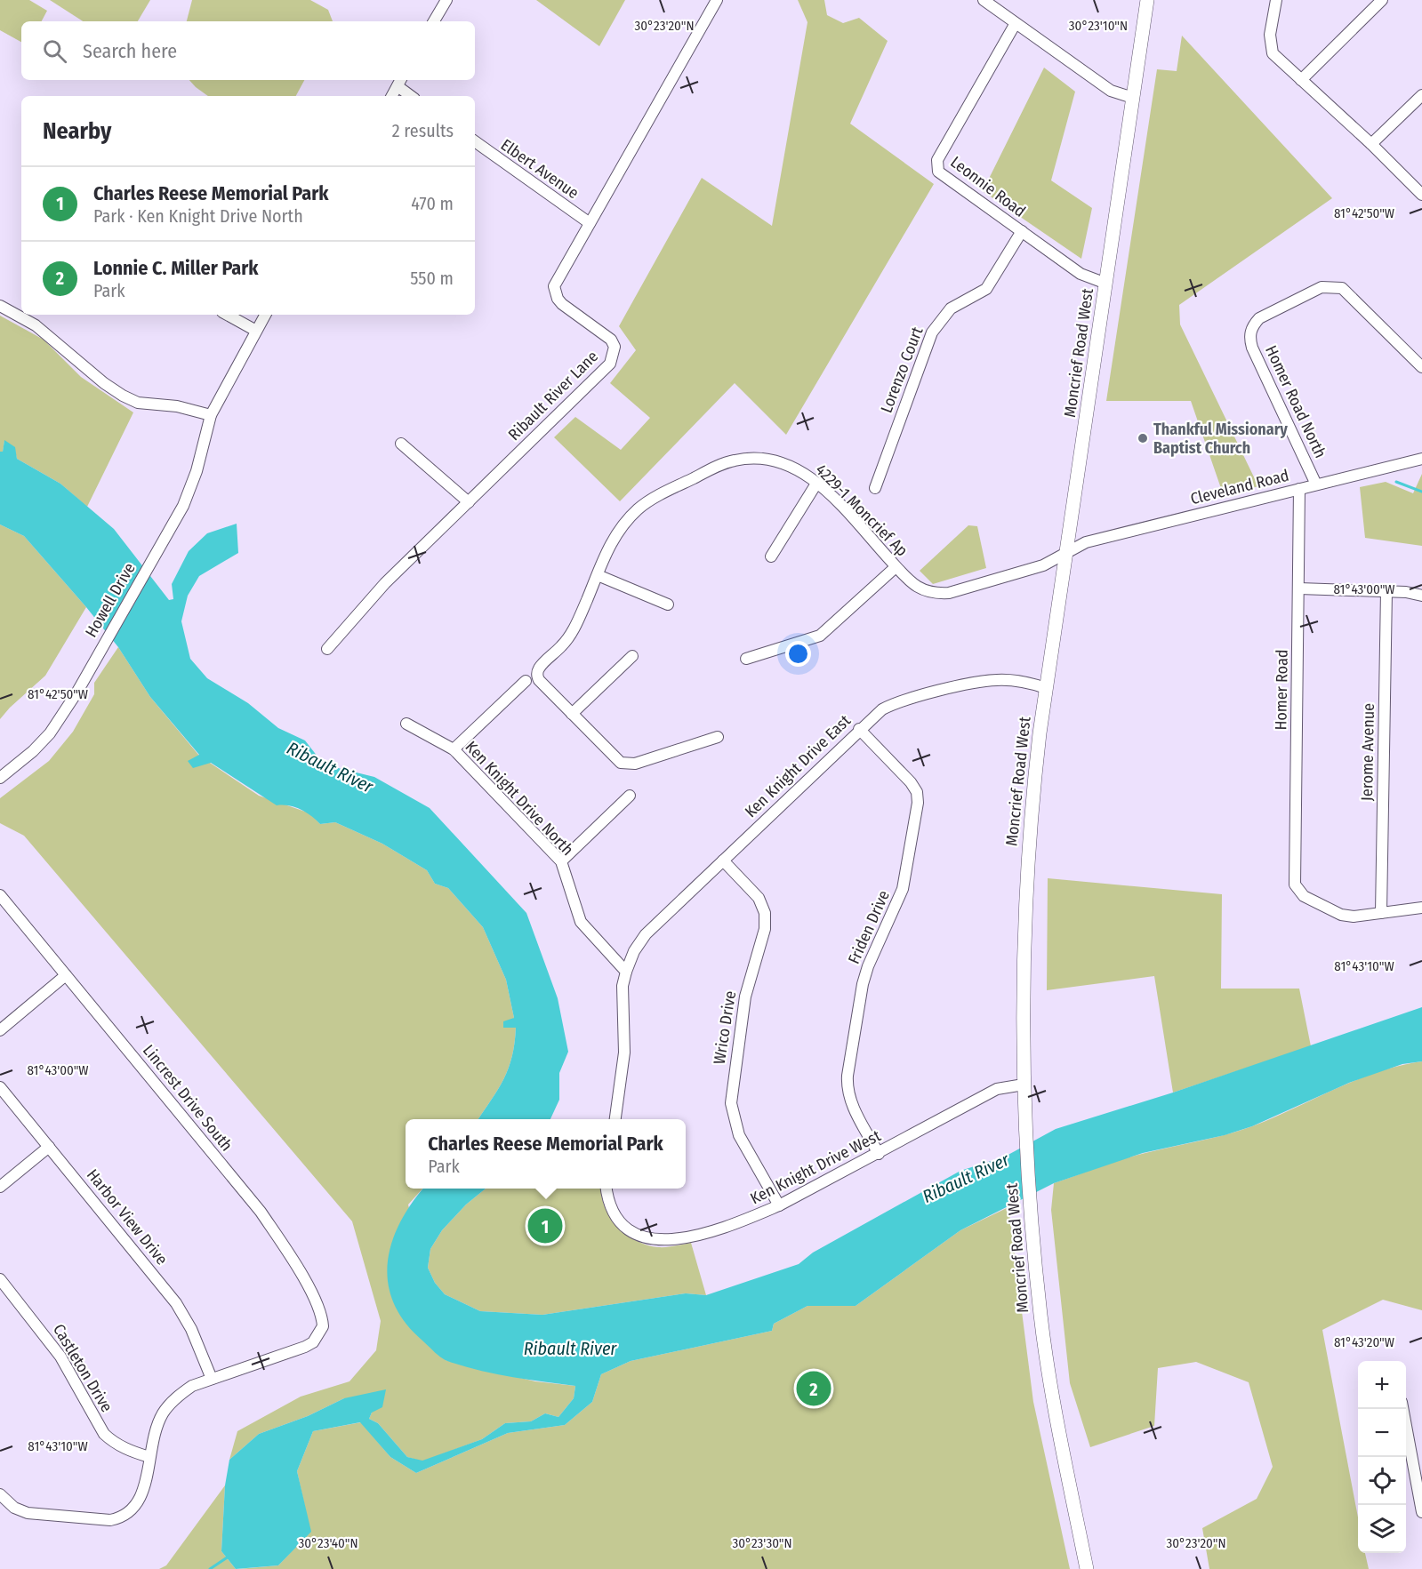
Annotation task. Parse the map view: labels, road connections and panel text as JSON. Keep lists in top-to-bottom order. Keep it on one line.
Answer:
{"streets":{"main road":["Moncrief Road West"],"street":["Elbert Avenue","Leonnie Road","Lorenzo Court","Ribault River Lane","Homer Road North","Cleveland Road","4229-1 Moncrief Ap","Howell Drive","Homer Road","Jerome Avenue","Ken Knight Drive East","Ken Knight Drive North","Friden Drive","Wrico Drive","Lincrest Drive South","Ken Knight Drive West","Harbor View Drive","Castleton Drive"]},"crossings":[["Elbert Avenue","Ribault River Lane"],["Leonnie Road","Moncrief Road West"],["Leonnie Road","Lorenzo Court"],["Moncrief Road West","Cleveland Road"],["Moncrief Road West","4229-1 Moncrief Ap"],["Moncrief Road West","Ken Knight Drive East"],["Moncrief Road West","Ken Knight Drive West"],["Homer Road North","Cleveland Road"],["Cleveland Road","4229-1 Moncrief Ap"],["Cleveland Road","Homer Road"],["Homer Road","Jerome Avenue"],["Ken Knight Drive East","Ken Knight Drive North"],["Ken Knight Drive East","Friden Drive"],["Ken Knight Drive East","Wrico Drive"],["Friden Drive","Ken Knight Drive West"],["Wrico Drive","Ken Knight Drive West"],["Lincrest Drive South","Harbor View Drive"]],"water":["Ribault River"],"places":["Thankful Missionary Baptist Church"],"page":{"search":"Search here","heading":["Nearby","2 results"],"list":[{"mark":"1","name":"Charles Reese Memorial Park","note":"Park · Ken Knight Drive North","value":"470 m"},{"mark":"2","name":"Lonnie C. Miller Park","note":"Park","value":"550 m"}],"popup":["Charles Reese Memorial Park","Park"],"pins":["1","2"],"map_buttons":["+","−"]},"coordinates":["30°23'20\"N","30°23'10\"N","81°42'50\"W","81°43'00\"W","81°43'10\"W","81°43'20\"W","30°23'40\"N","30°23'30\"N"]}
